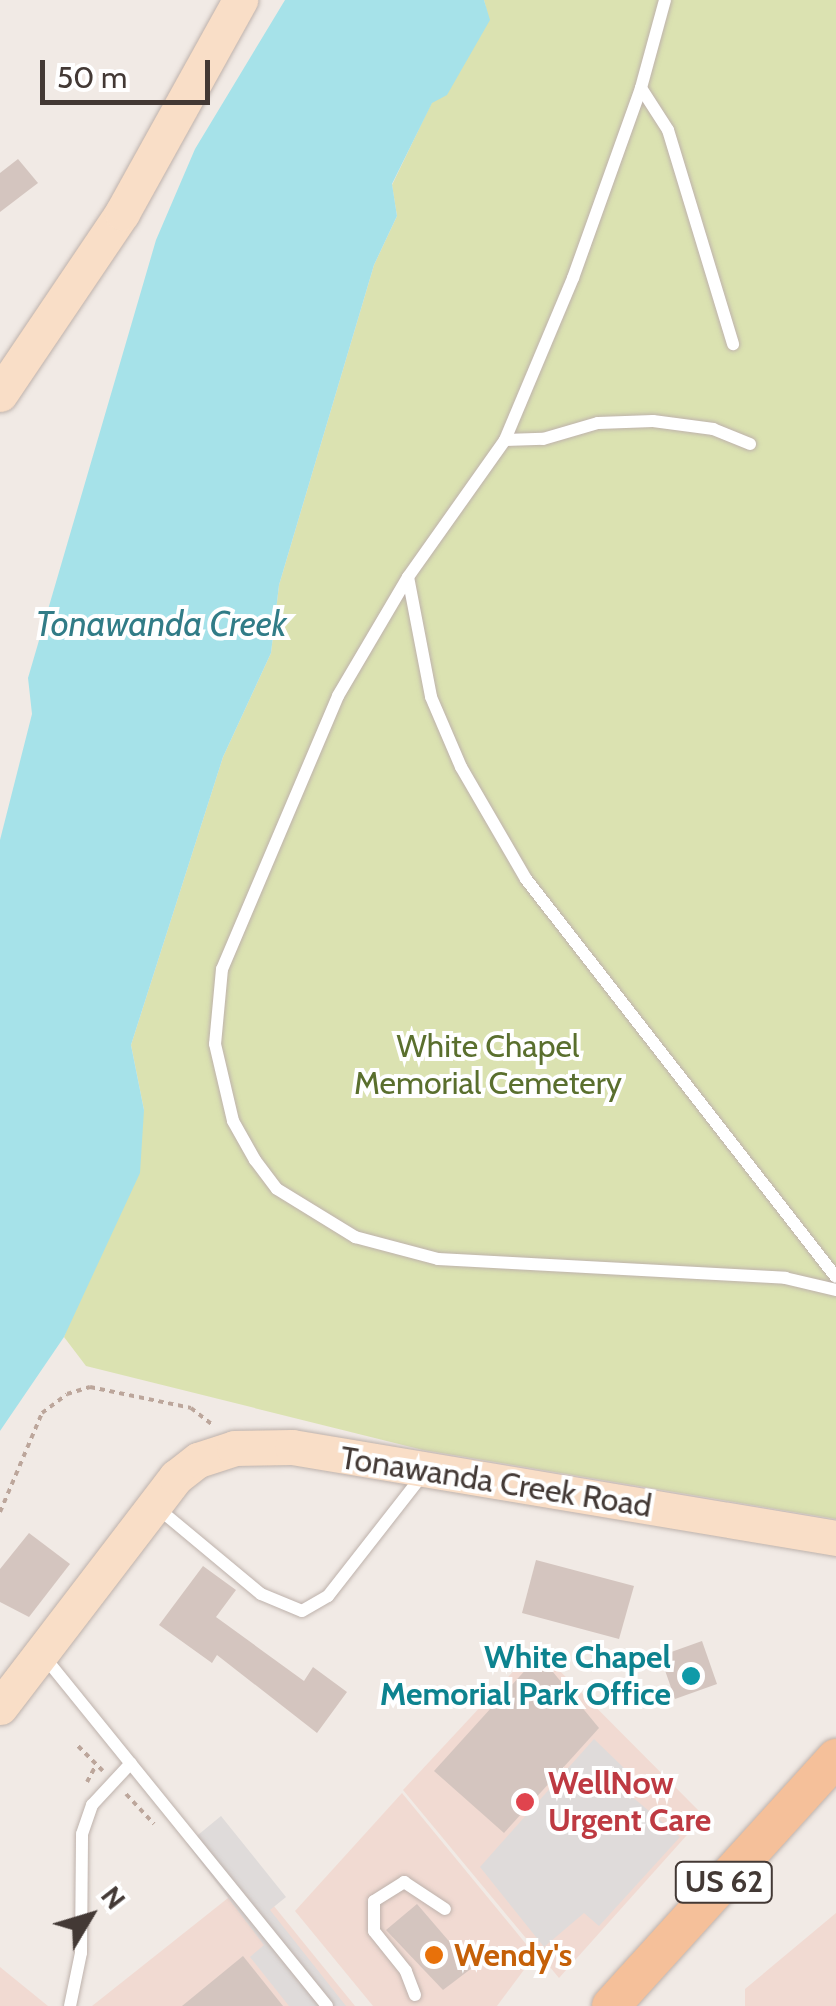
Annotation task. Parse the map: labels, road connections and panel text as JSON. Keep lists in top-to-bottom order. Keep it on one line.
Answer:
{"streets":{"main road":["US 62"],"street":["Tonawanda Creek Road"]},"water":["Tonawanda Creek"],"parks":["White Chapel Memorial Cemetery"],"places":["White Chapel Memorial Park Office","WellNow Urgent Care","Wendy's"],"scale_bar":"50 m","north":"top right"}
